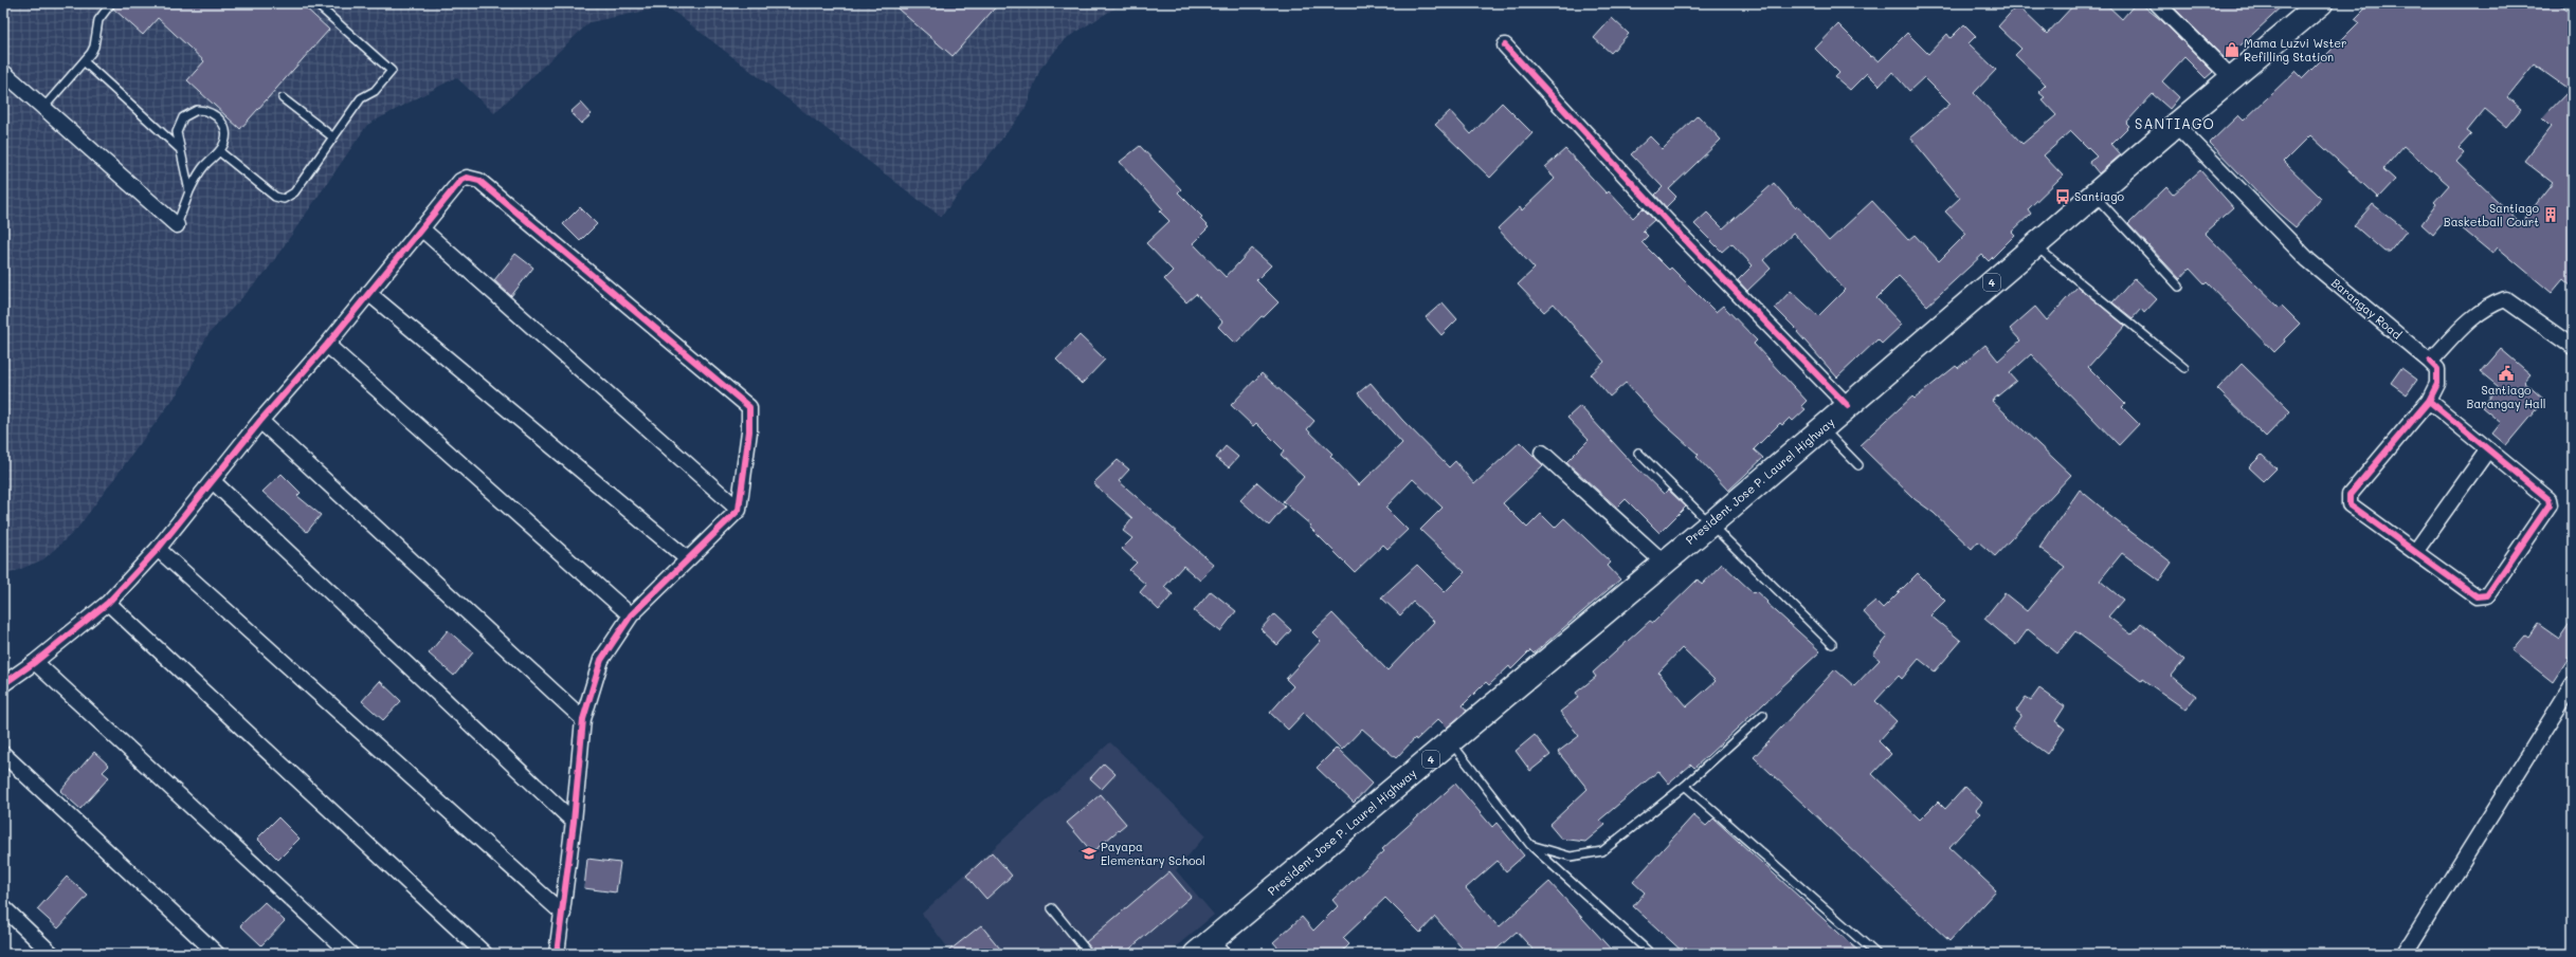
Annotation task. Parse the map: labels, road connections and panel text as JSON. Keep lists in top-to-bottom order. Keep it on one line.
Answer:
{"streets":{"highway":["4","President Jose P. Laurel Highway"],"street":["Barangay Road"]},"crossings":[["Barangay Road","President Jose P. Laurel Highway"]],"districts":["SANTIAGO"],"places":{"shop":["Mama Luzvi Wster Refilling Station"],"bus stop":["Santiago"],"building":["Santiago Basketball Court"],"public building":["Santiago Barangay Hall"],"school or university":["Payapa Elementary School"]}}
